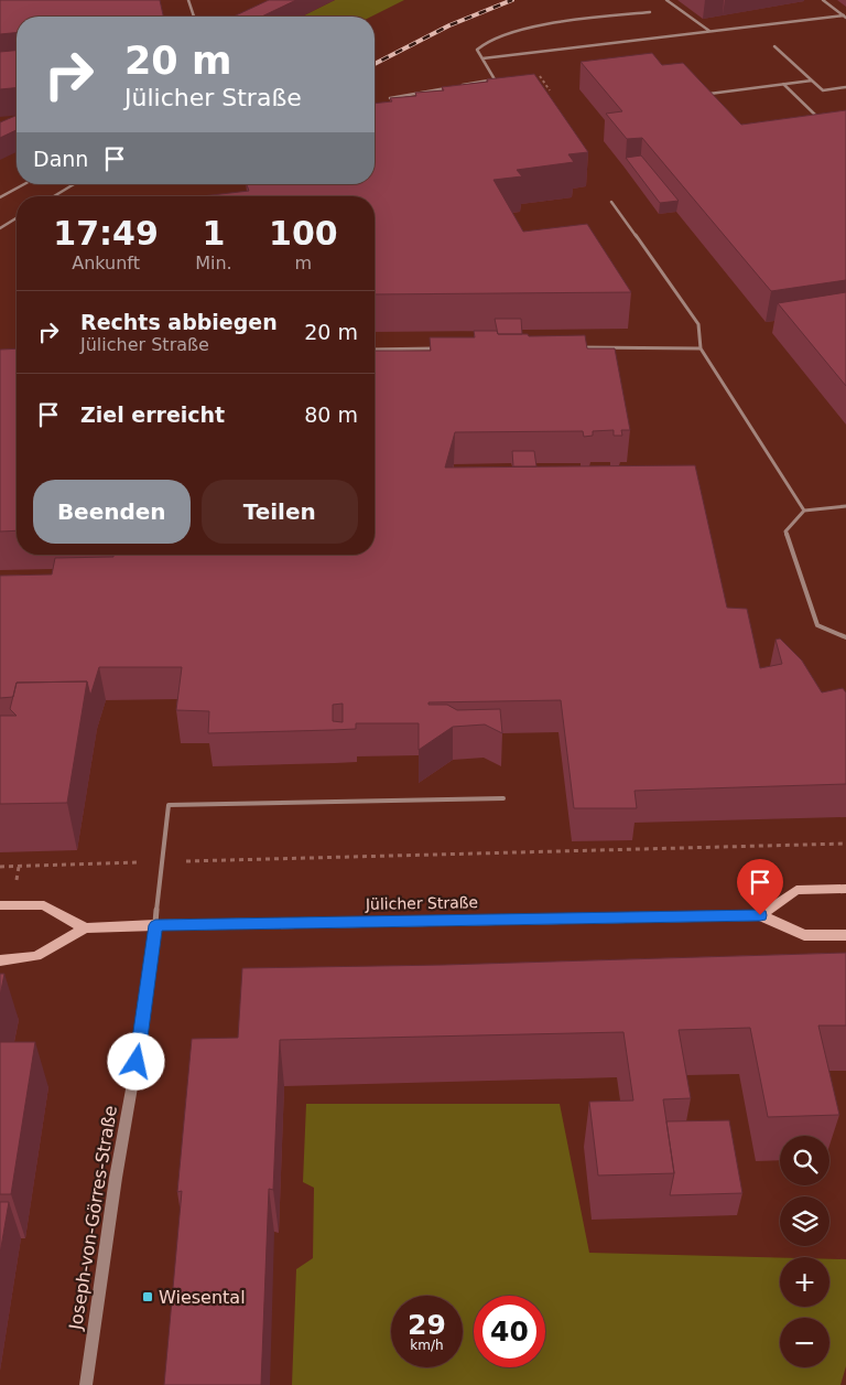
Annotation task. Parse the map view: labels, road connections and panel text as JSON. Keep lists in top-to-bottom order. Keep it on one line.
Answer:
{"streets":{"main road":["Jülicher Straße"],"street":["Joseph-von-Görres-Straße"]},"crossings":[["Jülicher Straße","Joseph-von-Görres-Straße"]],"places":{"transit":["Wiesental"]},"page":{"turn":["20 m","Jülicher Straße"],"then":"Dann","eta":["17:49","Ankunft","1","Min.","100","m"],"list":[{"name":"Rechts abbiegen","note":"Jülicher Straße","value":"20 m"},{"name":"Ziel erreicht","value":"80 m"}],"buttons":["Beenden","Teilen"],"map_buttons":["+","−"],"speed":"29 km/h","limit":"40"}}
